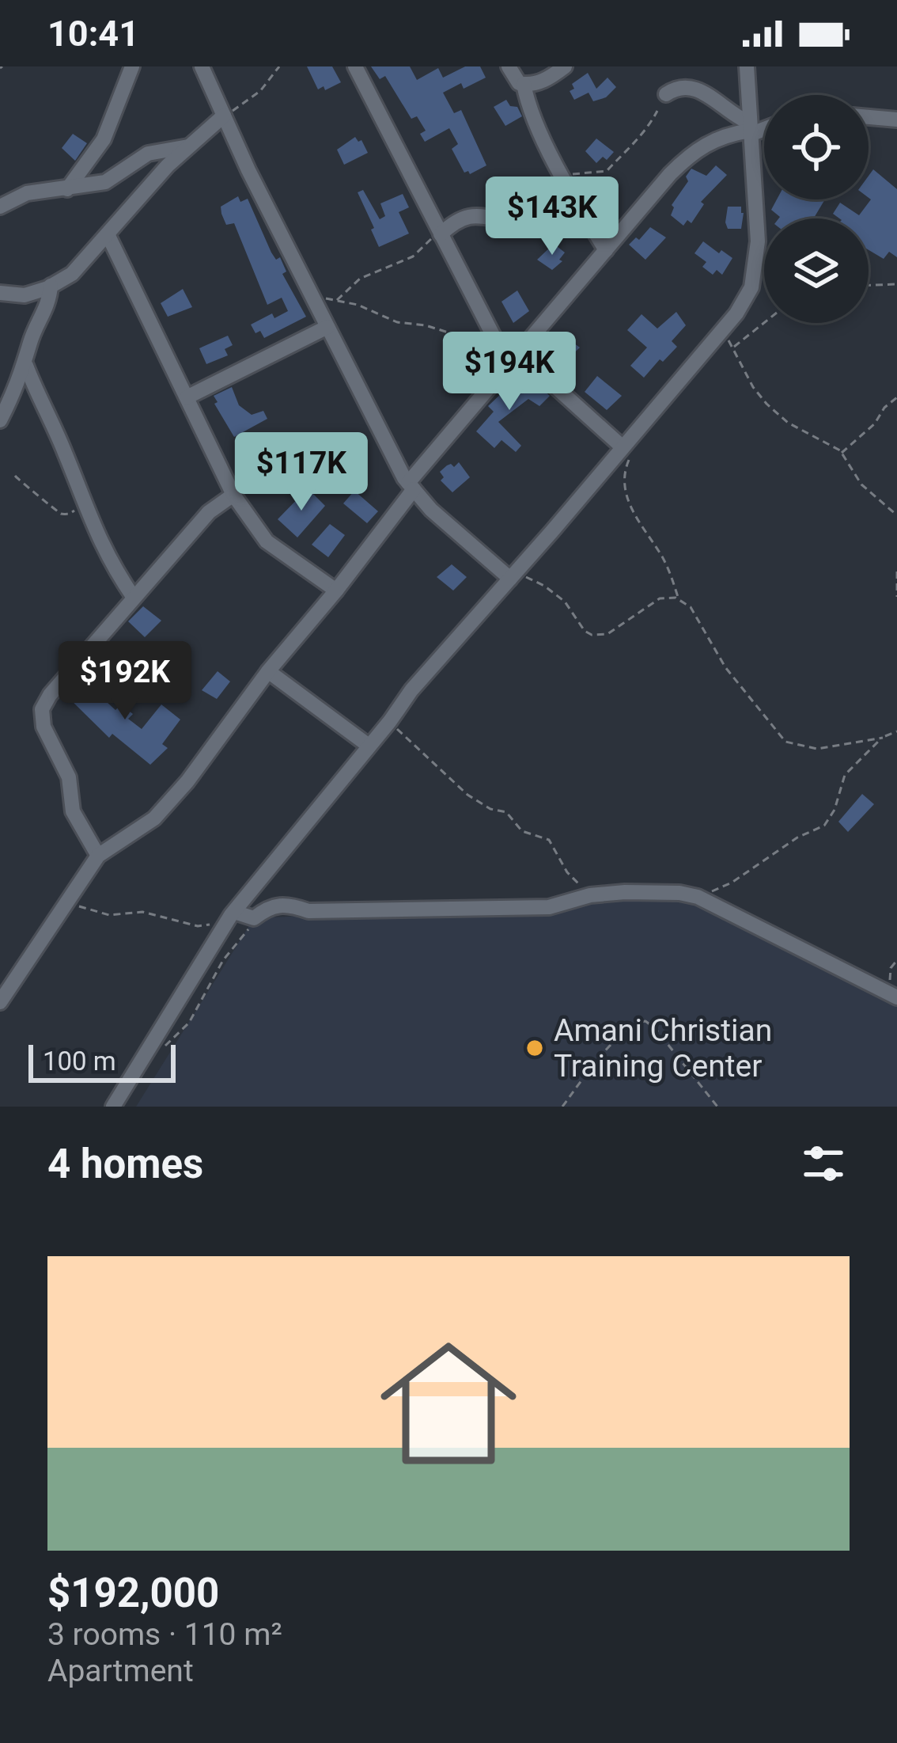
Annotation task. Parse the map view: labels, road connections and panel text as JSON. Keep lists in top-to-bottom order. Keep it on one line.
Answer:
{"places":["Amani Christian Training Center"],"scale_bar":"100 m","page":{"status":"10:41","price":["$143K","$194K","$117K","$192K"],"scale":"100 m","heading":"4 homes","list":[{"name":"$192,000","note":"3 rooms · 110 m² · Apartment"}]}}
